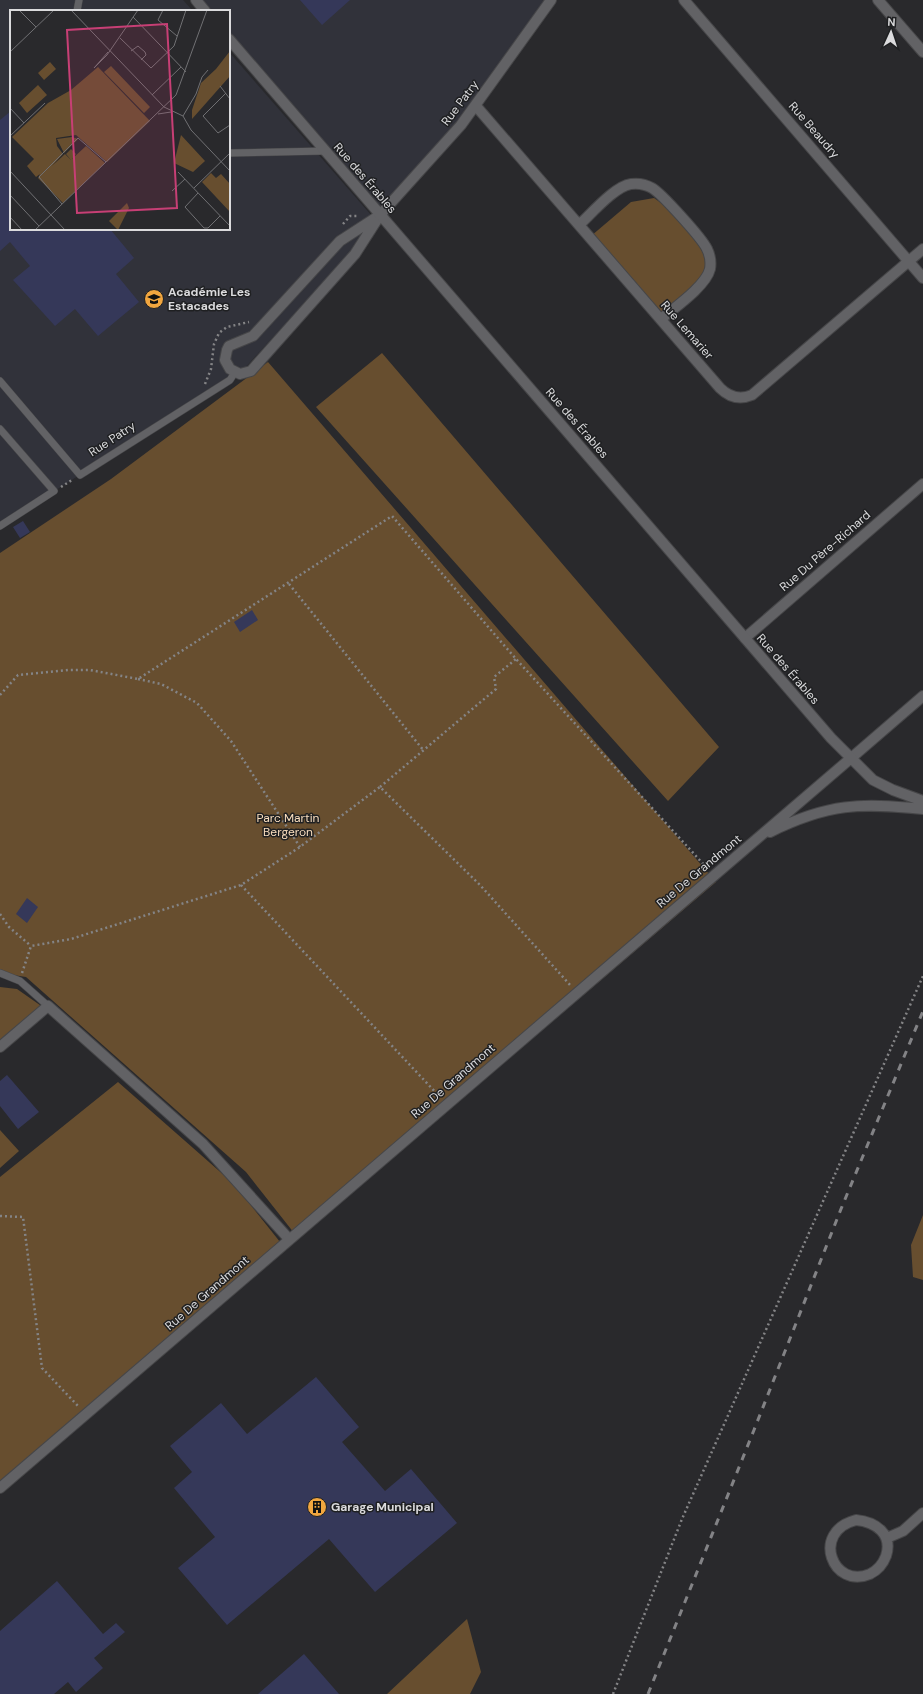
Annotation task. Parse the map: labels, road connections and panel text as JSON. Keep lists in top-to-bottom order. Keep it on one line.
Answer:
{"streets":{"street":["Rue Patry","Rue Beaudry","Rue des Érables","Rue Lemarier","Rue Du Père-Richard","Rue De Grandmont"]},"crossings":[["Rue Patry","Rue des Érables"],["Rue Patry","Rue Lemarier"],["Rue Beaudry","Rue Lemarier"],["Rue des Érables","Rue Du Père-Richard"],["Rue des Érables","Rue De Grandmont"]],"parks":["Parc Martin Bergeron"],"places":{"school or university":["Académie Les Estacades"],"building":["Garage Municipal"]},"north":"top"}
